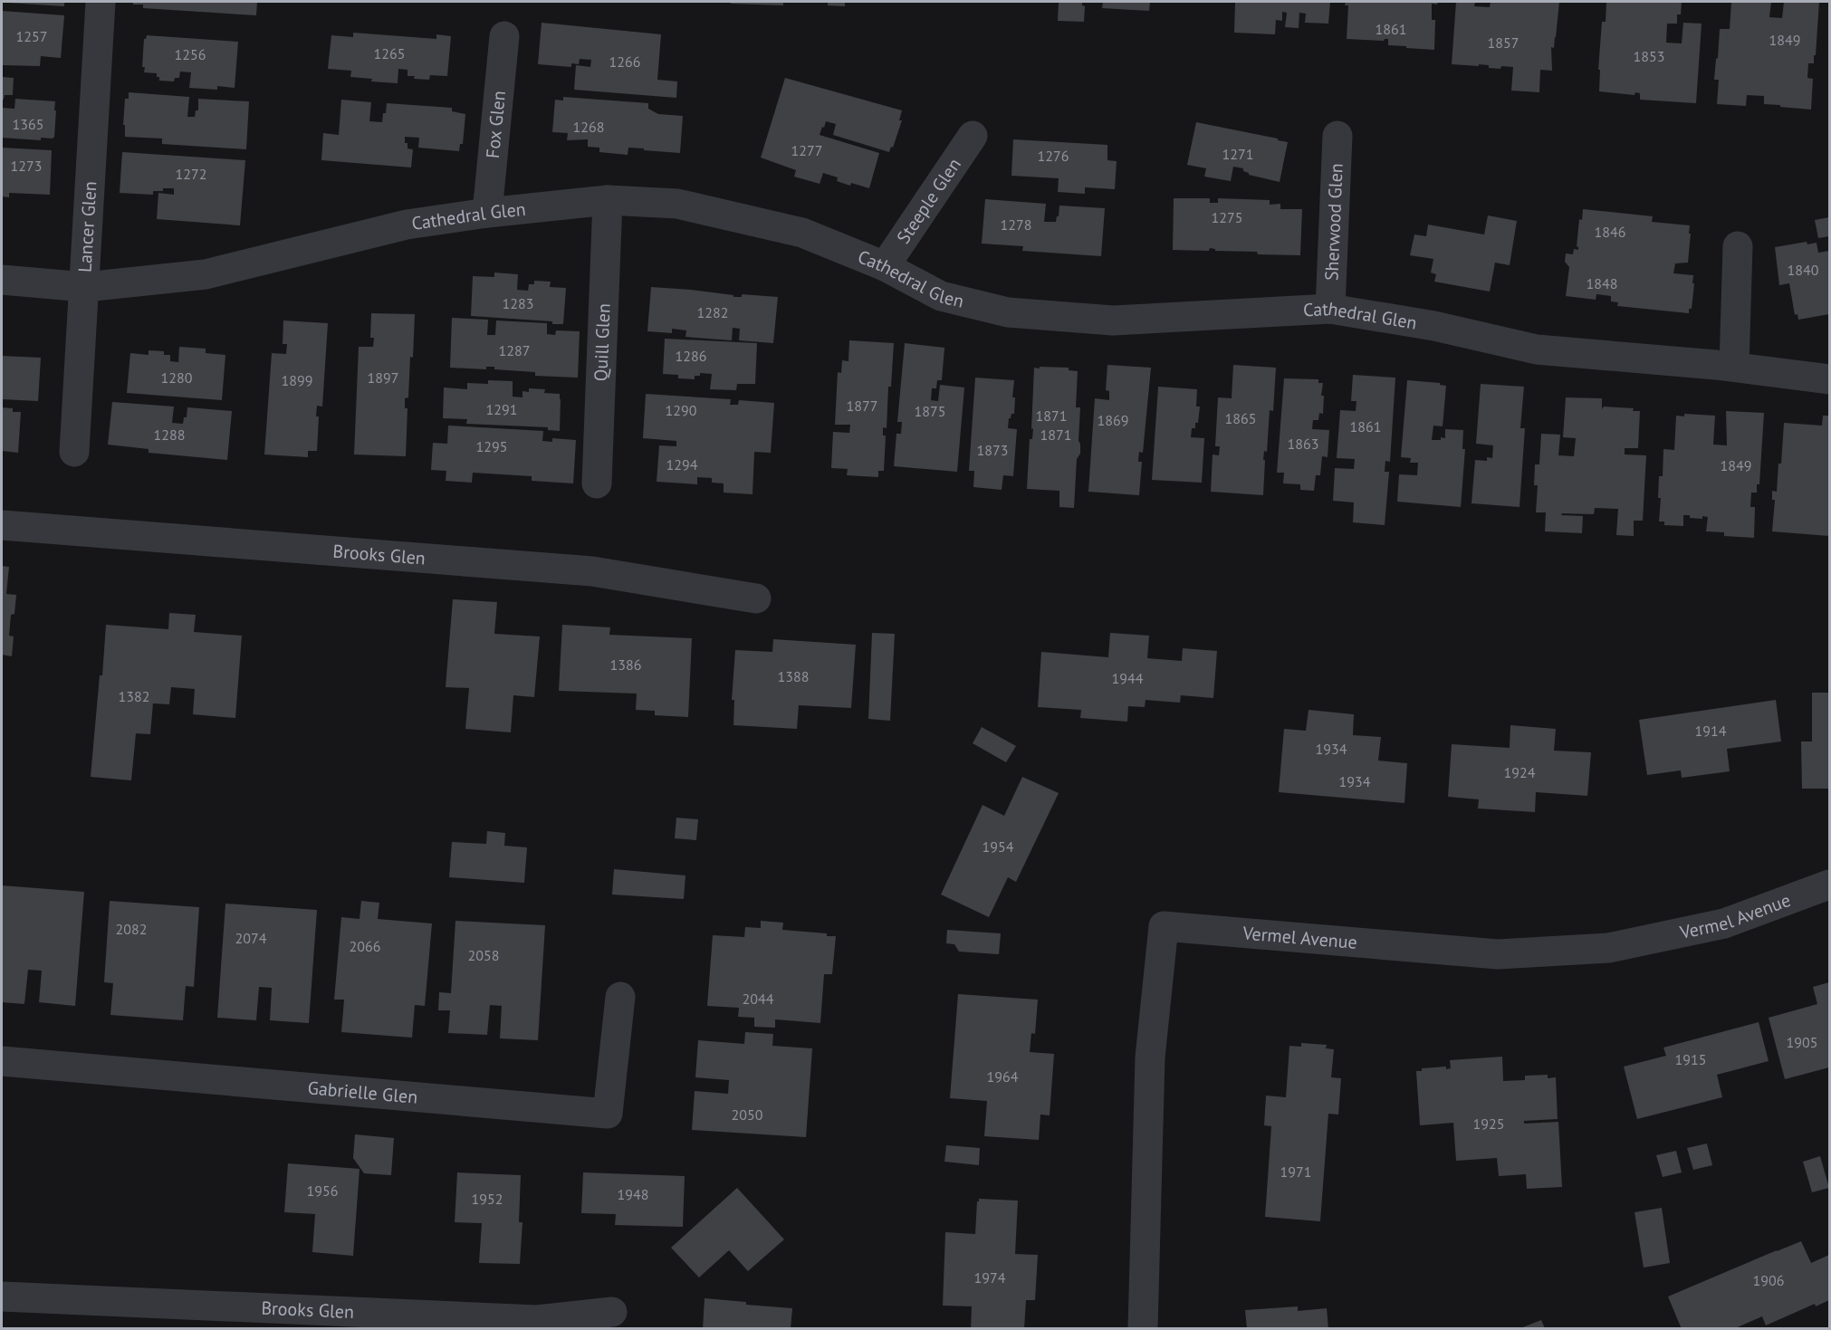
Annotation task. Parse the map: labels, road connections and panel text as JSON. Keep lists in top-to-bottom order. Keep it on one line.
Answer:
{"streets":{"street":["Fox Glen","Steeple Glen","Cathedral Glen","Sherwood Glen","Lancer Glen","Quill Glen","Brooks Glen","Vermel Avenue","Gabrielle Glen"]},"crossings":[["Fox Glen","Cathedral Glen"],["Steeple Glen","Cathedral Glen"],["Cathedral Glen","Sherwood Glen"],["Cathedral Glen","Lancer Glen"],["Cathedral Glen","Quill Glen"]],"house_numbers":["1861","1257","1849","1857","1265","1256","1853","1266","1365","1268","1277","1271","1276","1273","1272","1275","1278","1846","1840","1848","1283","1282","1287","1286","1280","1897","1899","1877","1291","1290","1875","1871","1865","1869","1861","1288","1871","1863","1295","1873","1294","1849","1386","1388","1944","1382","1914","1934","1924","1934","1954","2082","2074","2066","2058","2044","1905","1915","1964","2050","1925","1971","1956","1948","1952","1974","1906"]}
